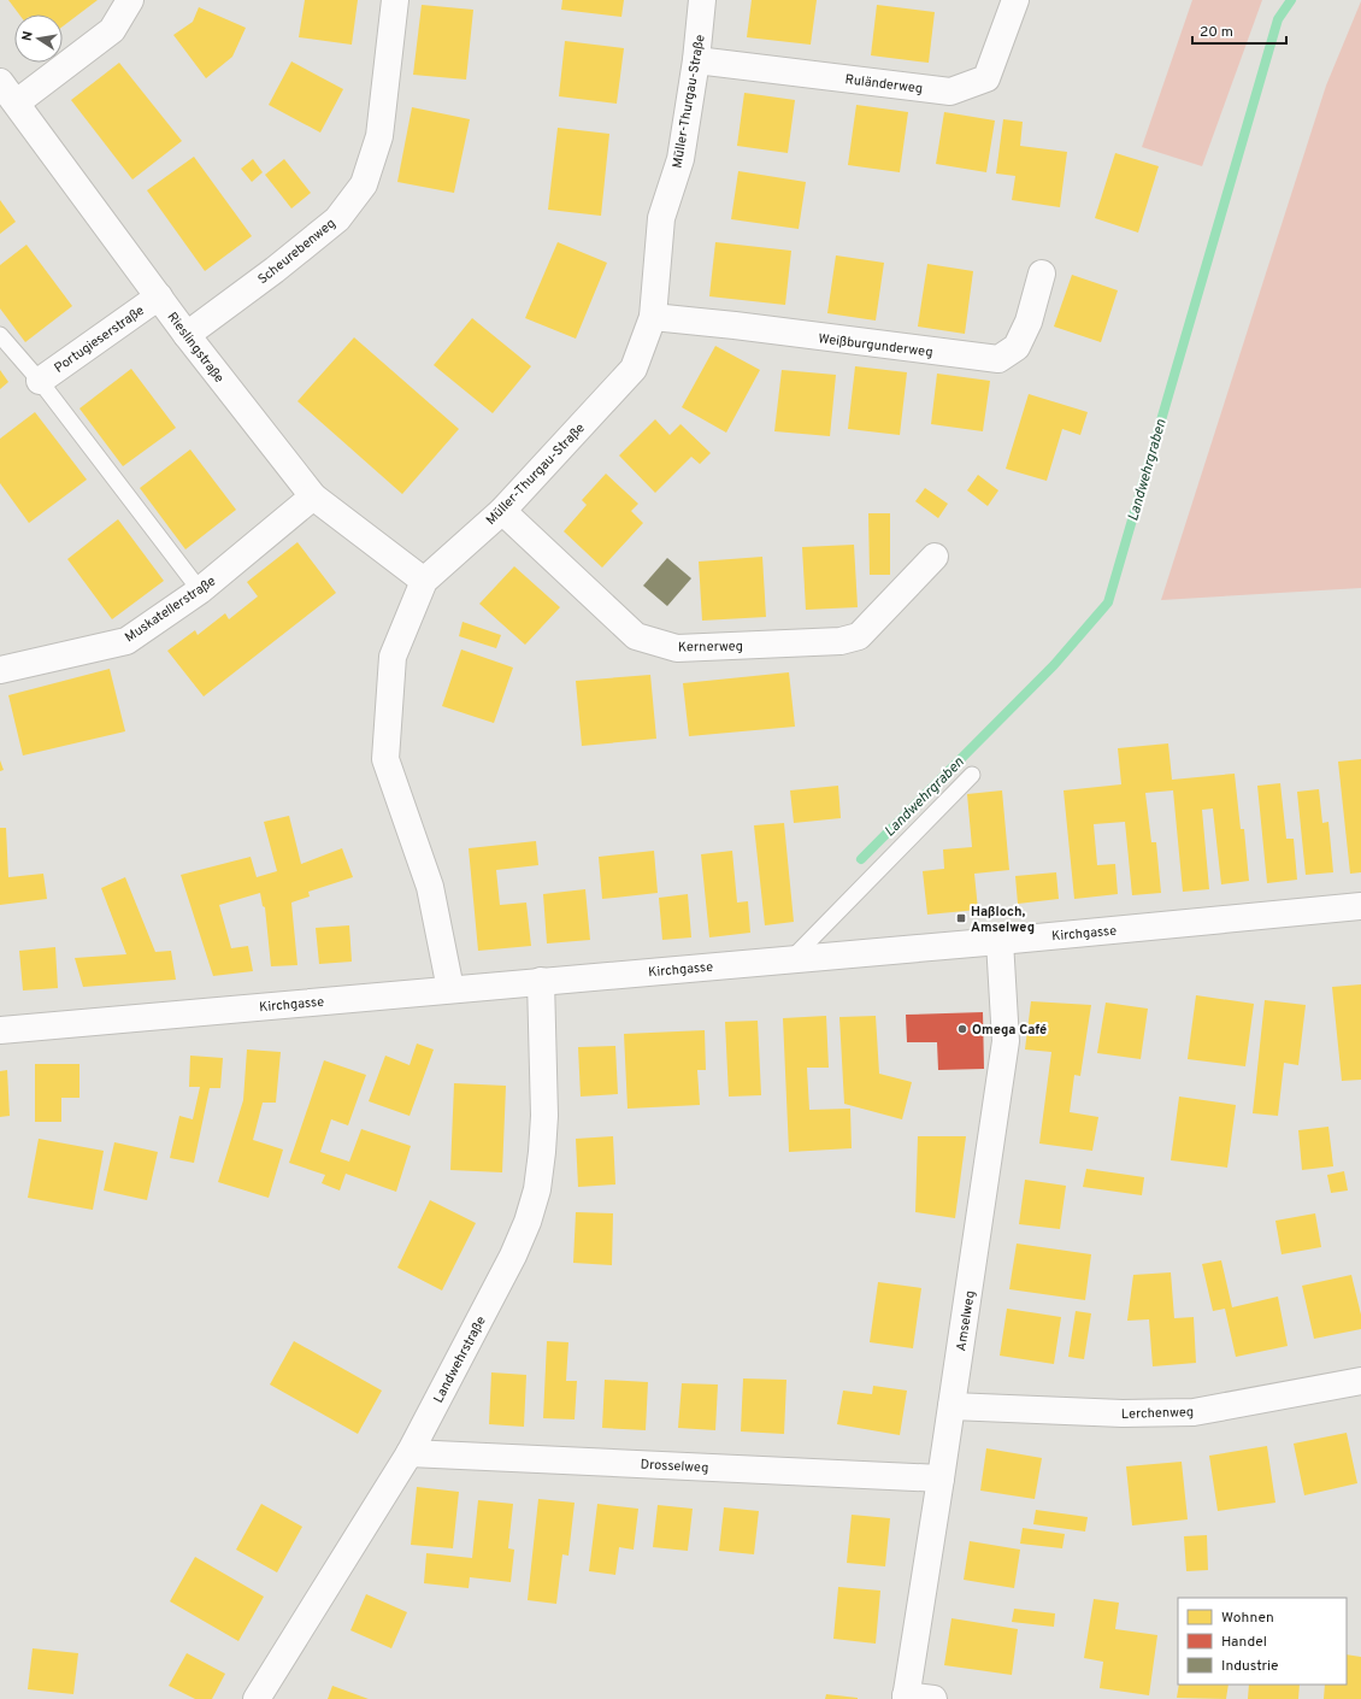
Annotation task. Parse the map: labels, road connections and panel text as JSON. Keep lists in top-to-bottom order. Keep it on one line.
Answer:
{"streets":{"street":["Ruländerweg","Müller-Thurgau-Straße","Scheurebenweg","Portugieserstraße","Weißburgunderweg","Rieslingstraße","Muskatellerstraße","Kernerweg","Kirchgasse","Amselweg","Landwehrstraße","Lerchenweg","Drosselweg"]},"crossings":[["Ruländerweg","Müller-Thurgau-Straße"],["Müller-Thurgau-Straße","Weißburgunderweg"],["Müller-Thurgau-Straße","Rieslingstraße"],["Müller-Thurgau-Straße","Kernerweg"],["Müller-Thurgau-Straße","Kirchgasse"],["Scheurebenweg","Rieslingstraße"],["Portugieserstraße","Rieslingstraße"],["Rieslingstraße","Muskatellerstraße"],["Kirchgasse","Amselweg"],["Kirchgasse","Landwehrstraße"],["Amselweg","Lerchenweg"],["Amselweg","Drosselweg"],["Landwehrstraße","Drosselweg"]],"water":["Landwehrgraben"],"places":{"transit":["Haßloch, Amselweg"],"other":["Omega Café"]},"legend":["Wohnen","Handel","Industrie"],"scale_bar":"20 m","north":"left"}
